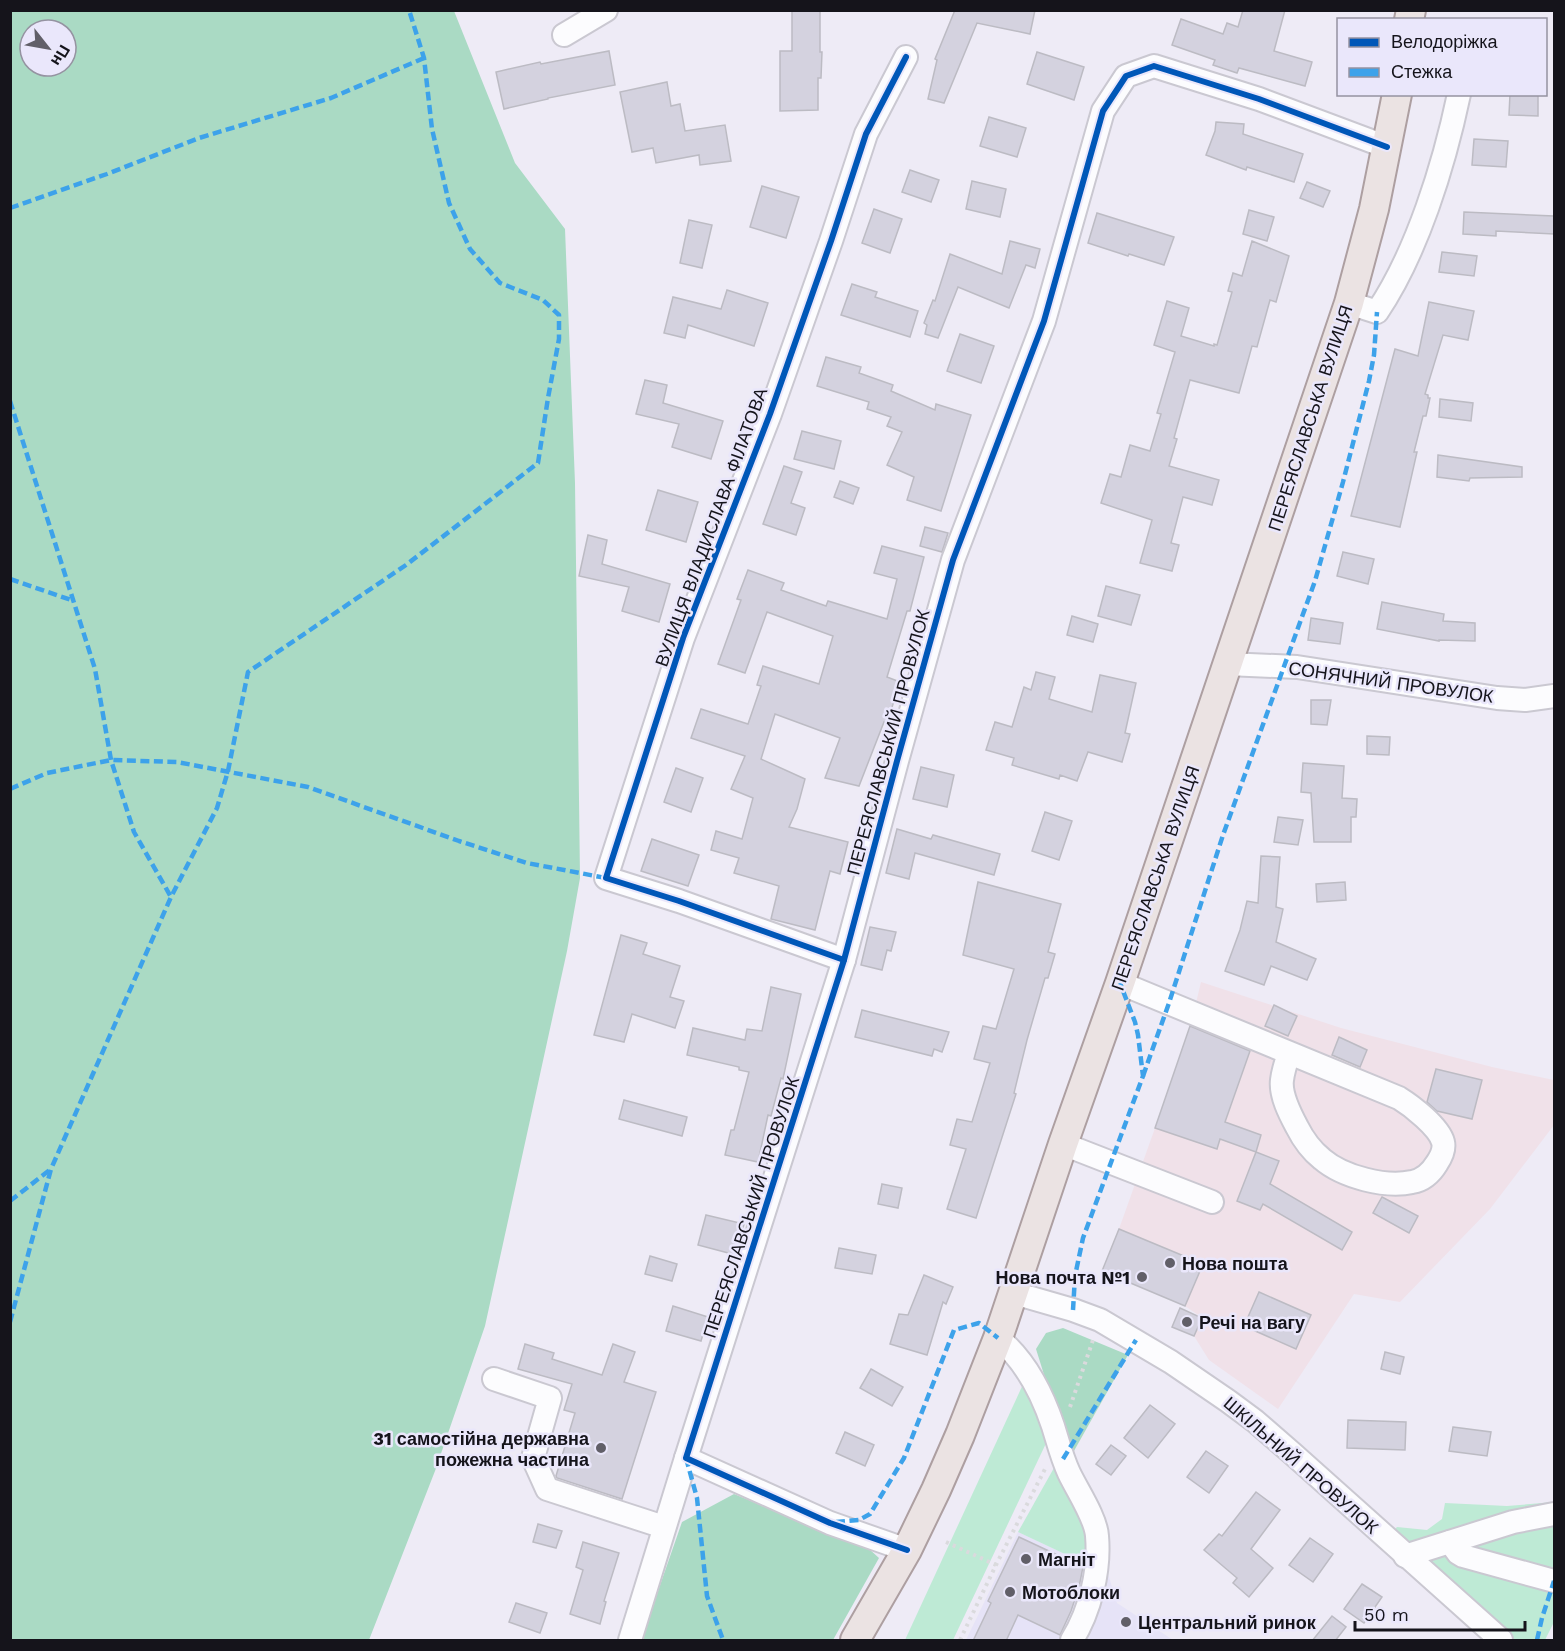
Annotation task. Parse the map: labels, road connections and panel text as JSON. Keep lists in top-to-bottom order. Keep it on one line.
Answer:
{"streets":{"main road":["ПЕРЕЯСЛАВСЬКА ВУЛИЦЯ"],"street":["ВУЛИЦЯ ВЛАДИСЛАВА ФІЛАТОВА","СОНЯЧНИЙ ПРОВУЛОК","ПЕРЕЯСЛАВСЬКИЙ ПРОВУЛОК","ШКІЛЬНИЙ ПРОВУЛОК"]},"crossings":[["ПЕРЕЯСЛАВСЬКА ВУЛИЦЯ","СОНЯЧНИЙ ПРОВУЛОК"],["ПЕРЕЯСЛАВСЬКА ВУЛИЦЯ","ПЕРЕЯСЛАВСЬКИЙ ПРОВУЛОК"],["ПЕРЕЯСЛАВСЬКА ВУЛИЦЯ","ШКІЛЬНИЙ ПРОВУЛОК"],["ВУЛИЦЯ ВЛАДИСЛАВА ФІЛАТОВА","ПЕРЕЯСЛАВСЬКИЙ ПРОВУЛОК"]],"places":["Нова пошта","Нова почта №1","Речі на вагу","31 самостійна державна пожежна частина","Магніт","Мотоблоки","Центральний ринок"],"legend":["Велодоріжка","Стежка"],"scale_bar":"50 m","north":"bottom right"}
